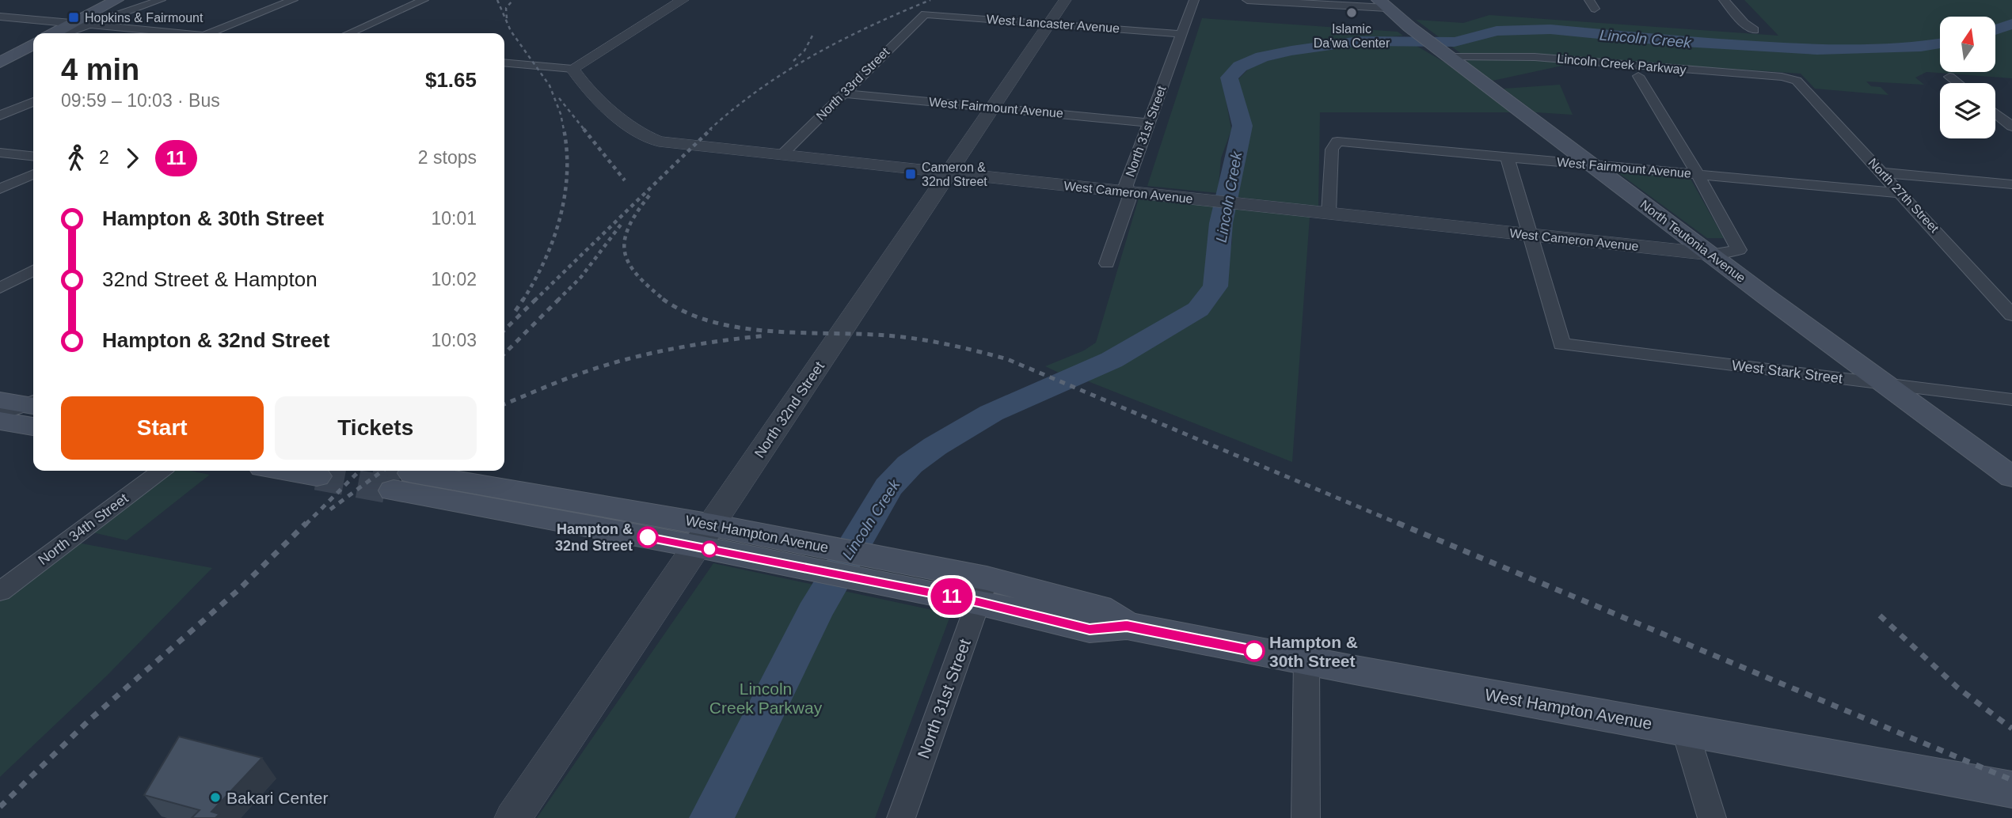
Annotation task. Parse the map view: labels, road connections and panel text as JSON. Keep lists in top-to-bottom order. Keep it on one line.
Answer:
{"streets":{"main road":["North Teutonia Avenue","West Hampton Avenue"],"street":["West Lancaster Avenue","Lincoln Creek Parkway","North 33rd Street","West Fairmount Avenue","North 31st Street","West Cameron Avenue","North 27th Street","West Stark Street","North 32nd Street","North 34th Street"]},"crossings":[["West Lancaster Avenue","North 33rd Street"],["West Lancaster Avenue","North 31st Street"],["West Lancaster Avenue","North 32nd Street"],["Lincoln Creek Parkway","North 27th Street"],["Lincoln Creek Parkway","North Teutonia Avenue"],["North 33rd Street","West Fairmount Avenue"],["North 33rd Street","West Cameron Avenue"],["West Fairmount Avenue","North 31st Street"],["West Fairmount Avenue","West Cameron Avenue"],["West Fairmount Avenue","North 27th Street"],["West Fairmount Avenue","North Teutonia Avenue"],["West Fairmount Avenue","North 32nd Street"],["North 31st Street","West Cameron Avenue"],["North 31st Street","West Hampton Avenue"],["West Cameron Avenue","North Teutonia Avenue"],["West Cameron Avenue","West Stark Street"],["West Cameron Avenue","North 32nd Street"],["North Teutonia Avenue","West Stark Street"],["North 32nd Street","West Hampton Avenue"]],"water":["Lincoln Creek"],"parks":["Lincoln Creek Parkway"],"places":{"other":["Islamic Da'wa Center","Hampton & 32nd Street","Hampton & 30th Street","Bakari Center"],"transit":["Hopkins & Fairmount","Cameron & 32nd Street"]},"lines":["bus line 11"],"north":"top","page":{"on_map":"11","heading":["4 min","09:59 – 10:03 · Bus","$1.65"],"legs":["2","11","2 stops"],"list":[{"name":"Hampton & 30th Street","value":"10:01"},{"name":"32nd Street & Hampton","value":"10:02"},{"name":"Hampton & 32nd Street","value":"10:03"}],"buttons":["Start","Tickets"]}}
